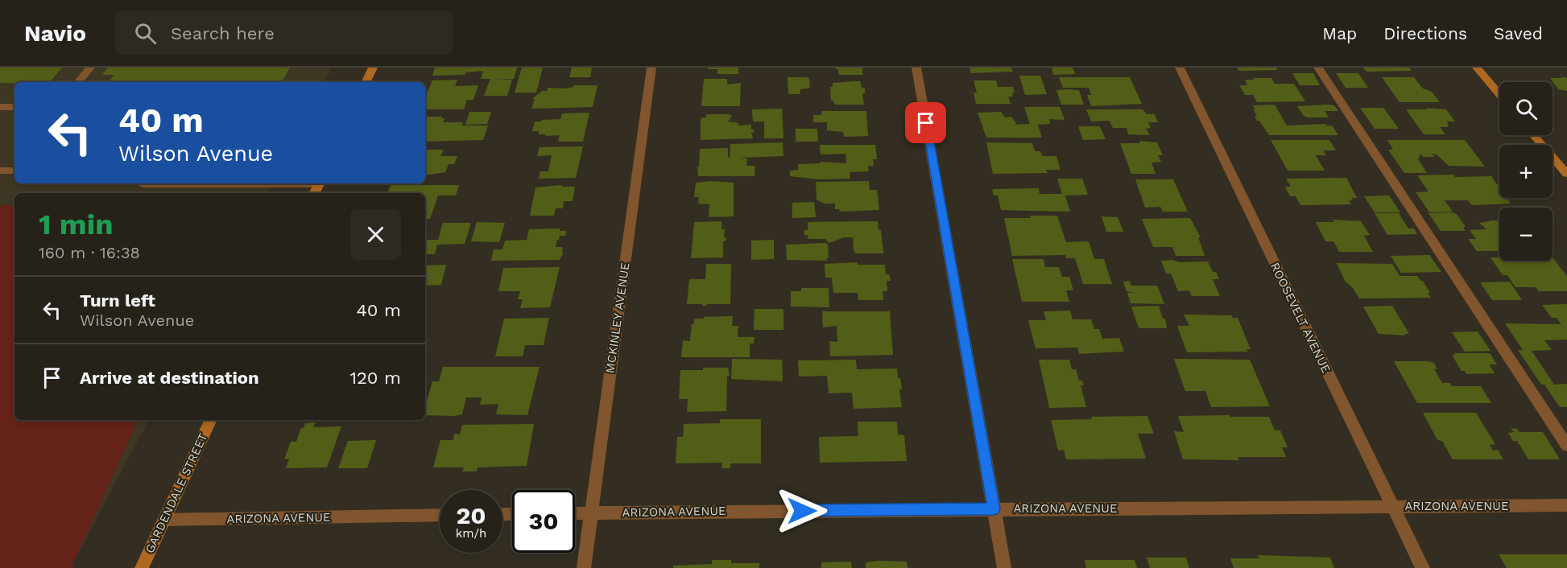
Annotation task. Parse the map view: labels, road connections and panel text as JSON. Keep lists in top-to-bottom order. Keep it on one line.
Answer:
{"streets":{"street":["MCKINLEY AVENUE","ROOSEVELT AVENUE","GARDENDALE STREET","ARIZONA AVENUE"]},"crossings":[["MCKINLEY AVENUE","ARIZONA AVENUE"],["ROOSEVELT AVENUE","ARIZONA AVENUE"],["GARDENDALE STREET","ARIZONA AVENUE"]],"page":{"header":"Navio","search":"Search here","nav":["Map","Directions","Saved"],"map_buttons":["+","−"],"turn":["40 m","Wilson Avenue"],"heading":["1 min","160 m · 16:38"],"list":[{"name":"Turn left","note":"Wilson Avenue","value":"40 m"},{"name":"Arrive at destination","value":"120 m"}],"speed":"20 km/h","limit":"30"}}
